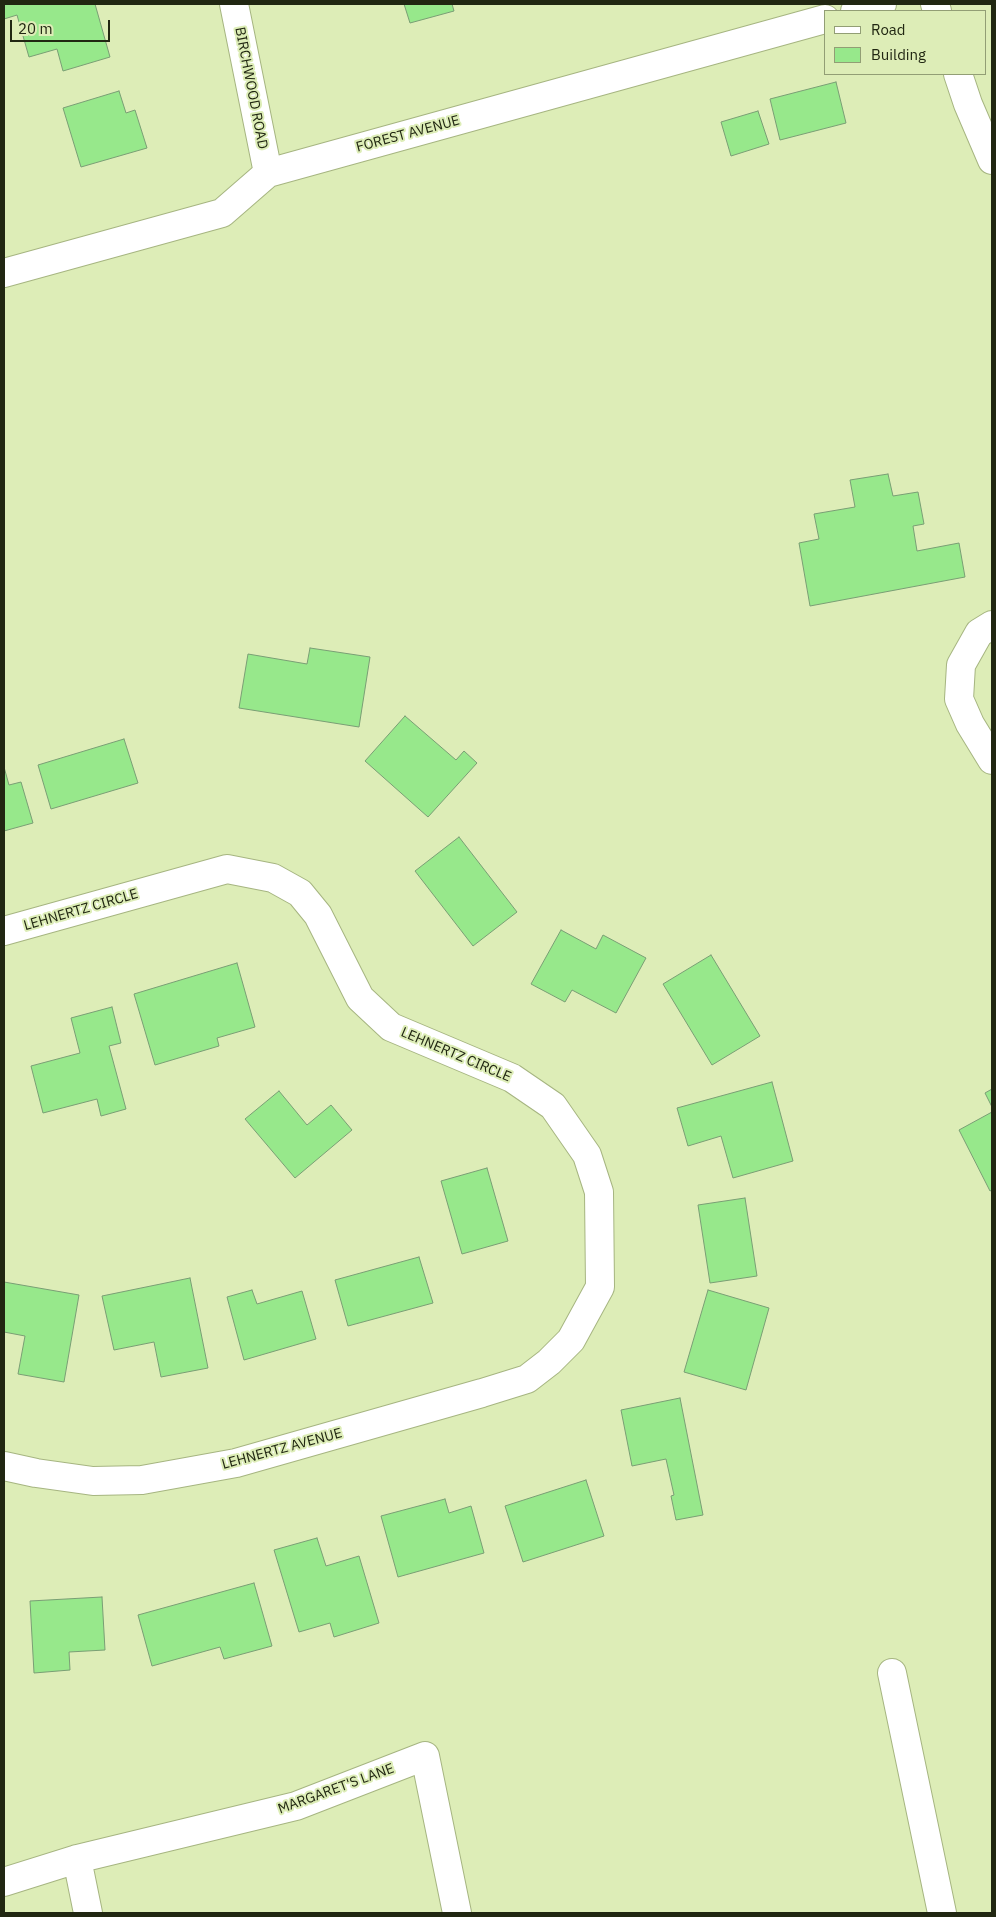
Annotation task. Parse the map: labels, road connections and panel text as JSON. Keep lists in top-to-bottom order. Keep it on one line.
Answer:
{"streets":{"street":["BIRCHWOOD ROAD","FOREST AVENUE","LEHNERTZ CIRCLE","LEHNERTZ AVENUE","MARGARET'S LANE"]},"crossings":[["BIRCHWOOD ROAD","FOREST AVENUE"],["LEHNERTZ CIRCLE","LEHNERTZ AVENUE"]],"legend":["Road","Building"],"scale_bar":"20 m"}
